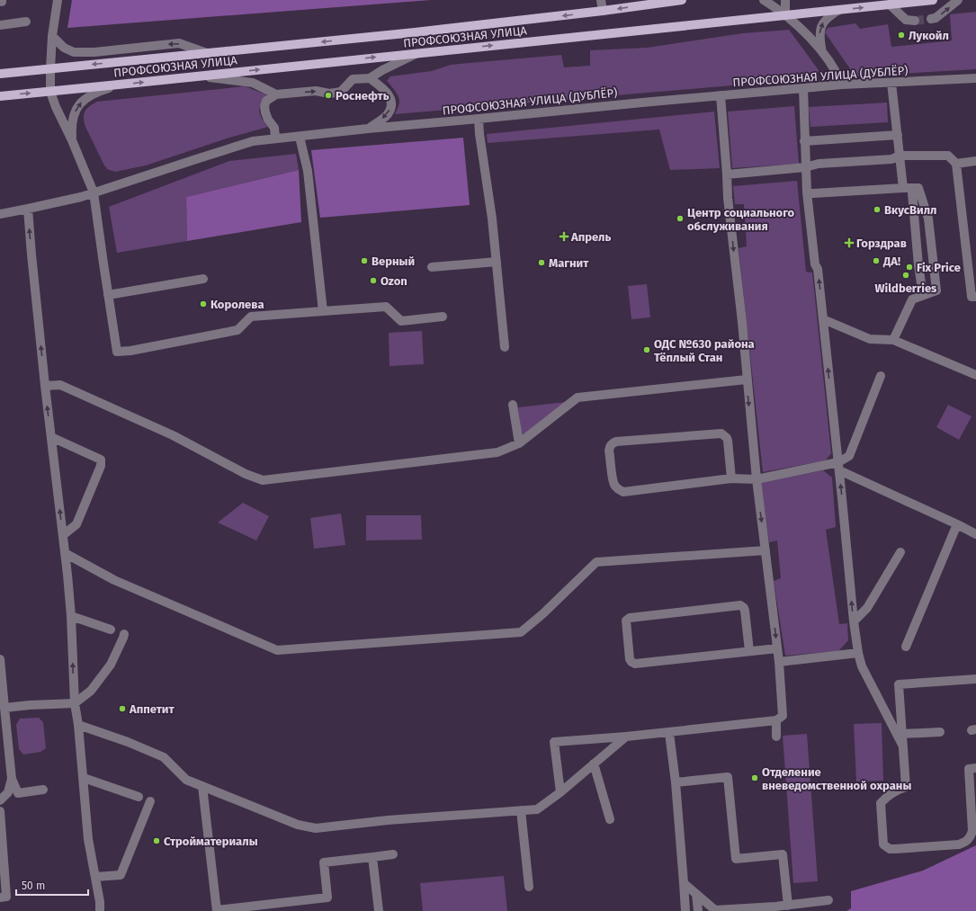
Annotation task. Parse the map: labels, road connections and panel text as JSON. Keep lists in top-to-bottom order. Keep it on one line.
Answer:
{"streets":{"main road":["ПРОФСОЮЗНАЯ УЛИЦА"],"street":["ПРОФСОЮЗНАЯ УЛИЦА (ДУБЛЁР)"]},"places":{"other":["Лукойл","Роснефть","ВкусВилл","Центр социального обслуживания","Верный","ДА!","Магнит","Fix Price","Wildberries","Ozon","Королева","ОДС №630 района Тёплый Стан","Аппетит","Отделение вневедомственной охраны","Стройматериалы"],"health":["Апрель","Горздрав"]},"scale_bar":"50 m"}
